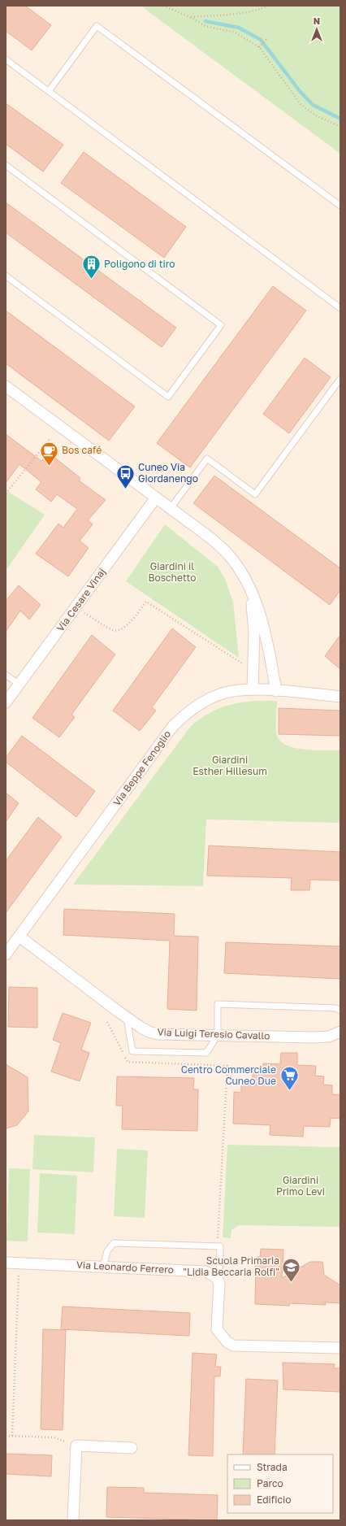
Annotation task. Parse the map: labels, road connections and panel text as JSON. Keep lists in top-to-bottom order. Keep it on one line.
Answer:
{"streets":{"street":["Via Cesare Vinaj","Via Beppe Fenoglio","Via Luigi Teresio Cavallo","Via Leonardo Ferrero"]},"crossings":[["Via Beppe Fenoglio","Via Luigi Teresio Cavallo"]],"parks":["Giardini il Boschetto","Giardini Esther Hillesum","Giardini Primo Levi"],"places":{"building":["Poligono di tiro"],"cafe":["Bos café"],"bus stop":["Cuneo Via Giordanengo"],"supermarket":["Centro Commerciale Cuneo Due"],"school or university":["Scuola Primaria \"Lidia Beccaria Rolfi\""]},"legend":["Strada","Parco","Edificio"],"north":"top"}
